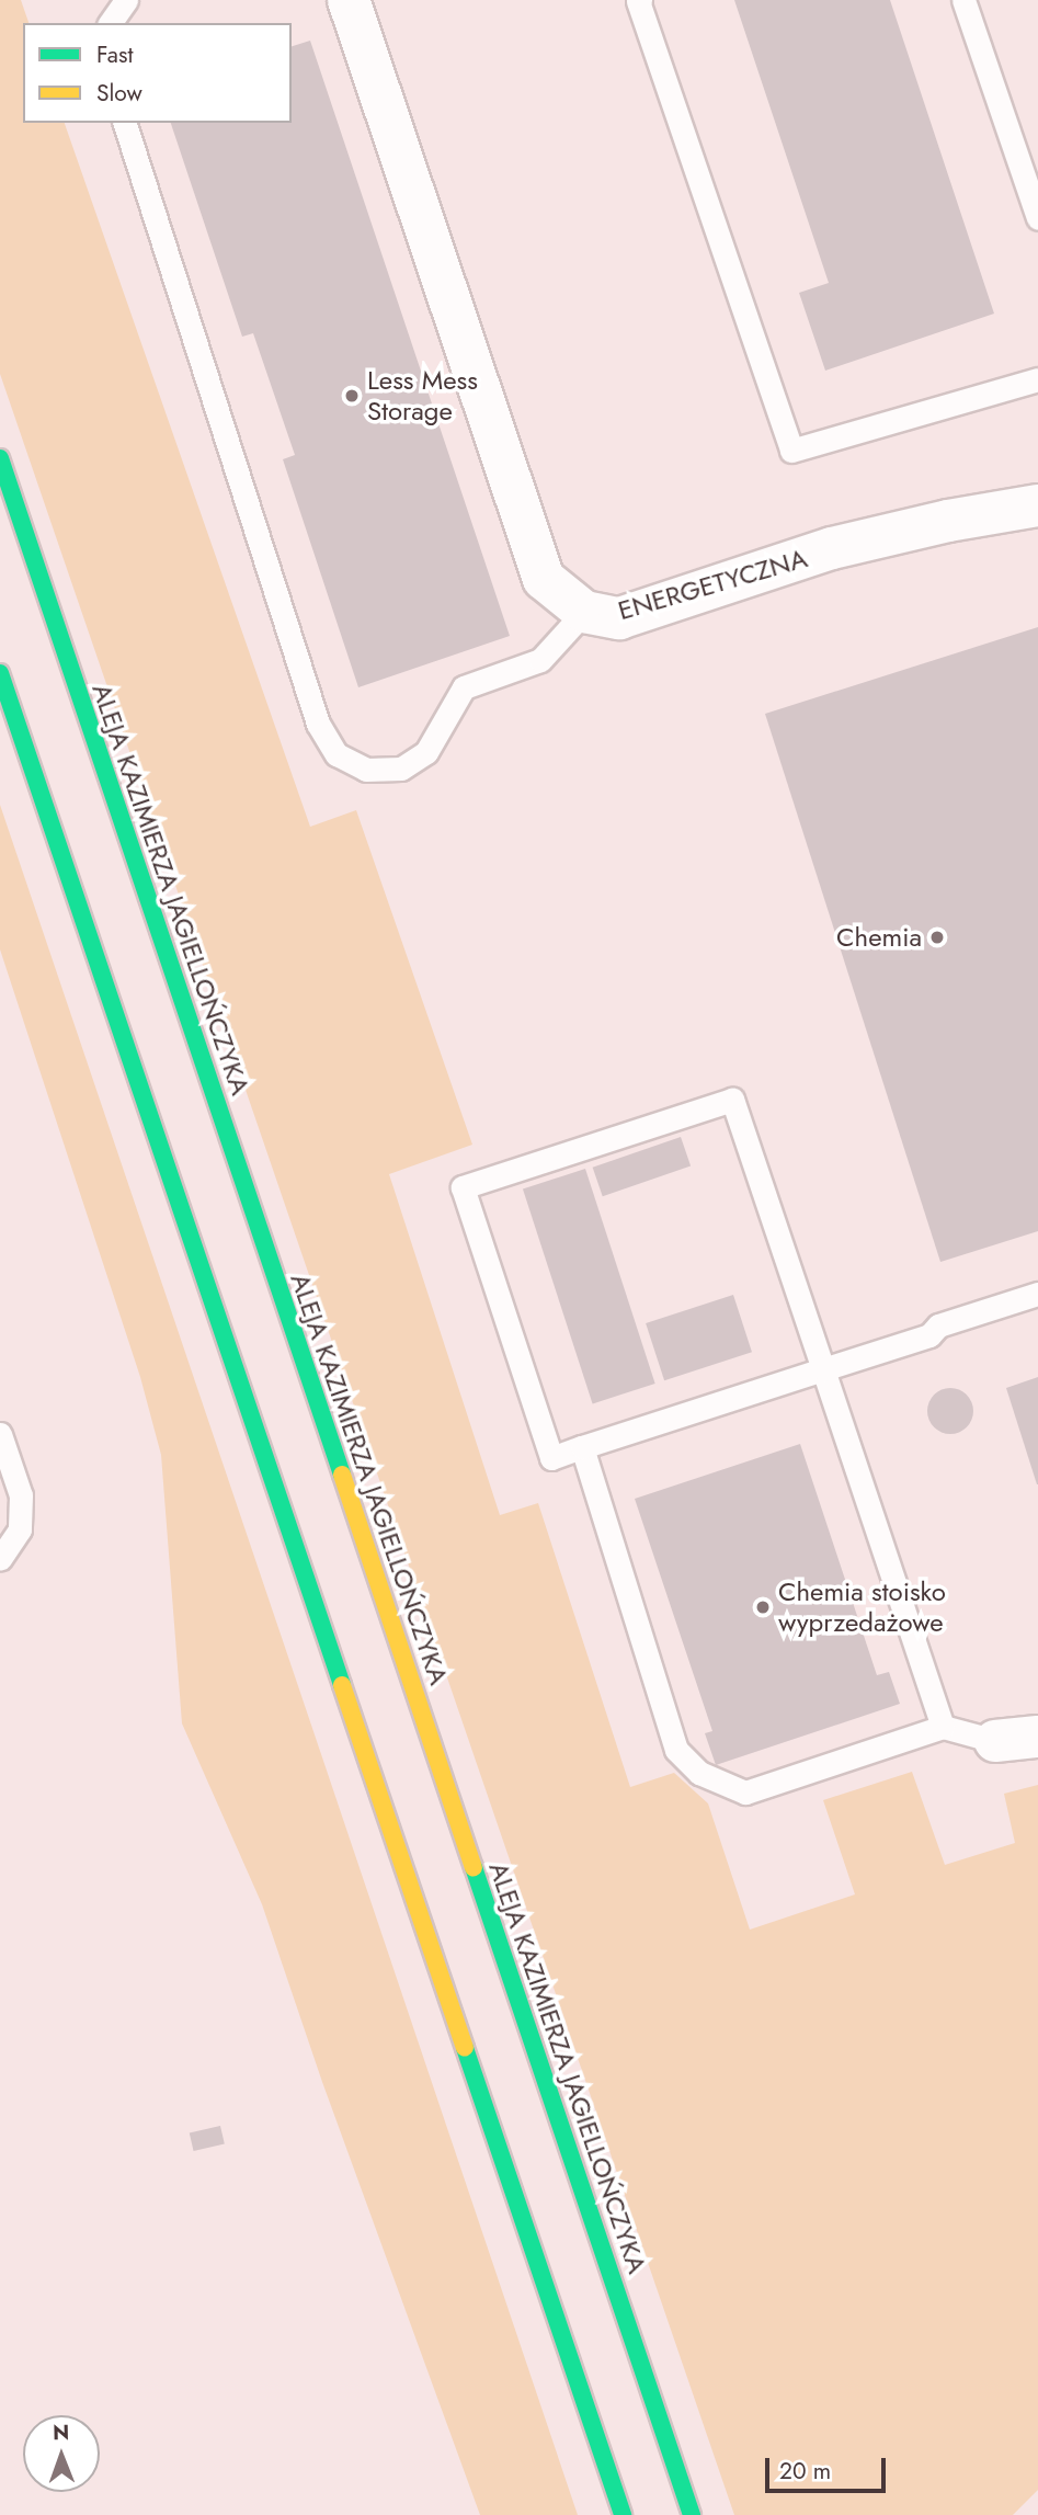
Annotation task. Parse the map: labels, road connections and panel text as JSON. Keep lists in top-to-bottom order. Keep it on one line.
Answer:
{"streets":{"highway":["ALEJA KAZIMIERZA JAGIELLOŃCZYKA"],"street":["ENERGETYCZNA"]},"places":["Less Mess Storage","Chemia","Chemia stoisko wyprzedażowe"],"legend":["Fast","Slow"],"scale_bar":"20 m","north":"top"}
